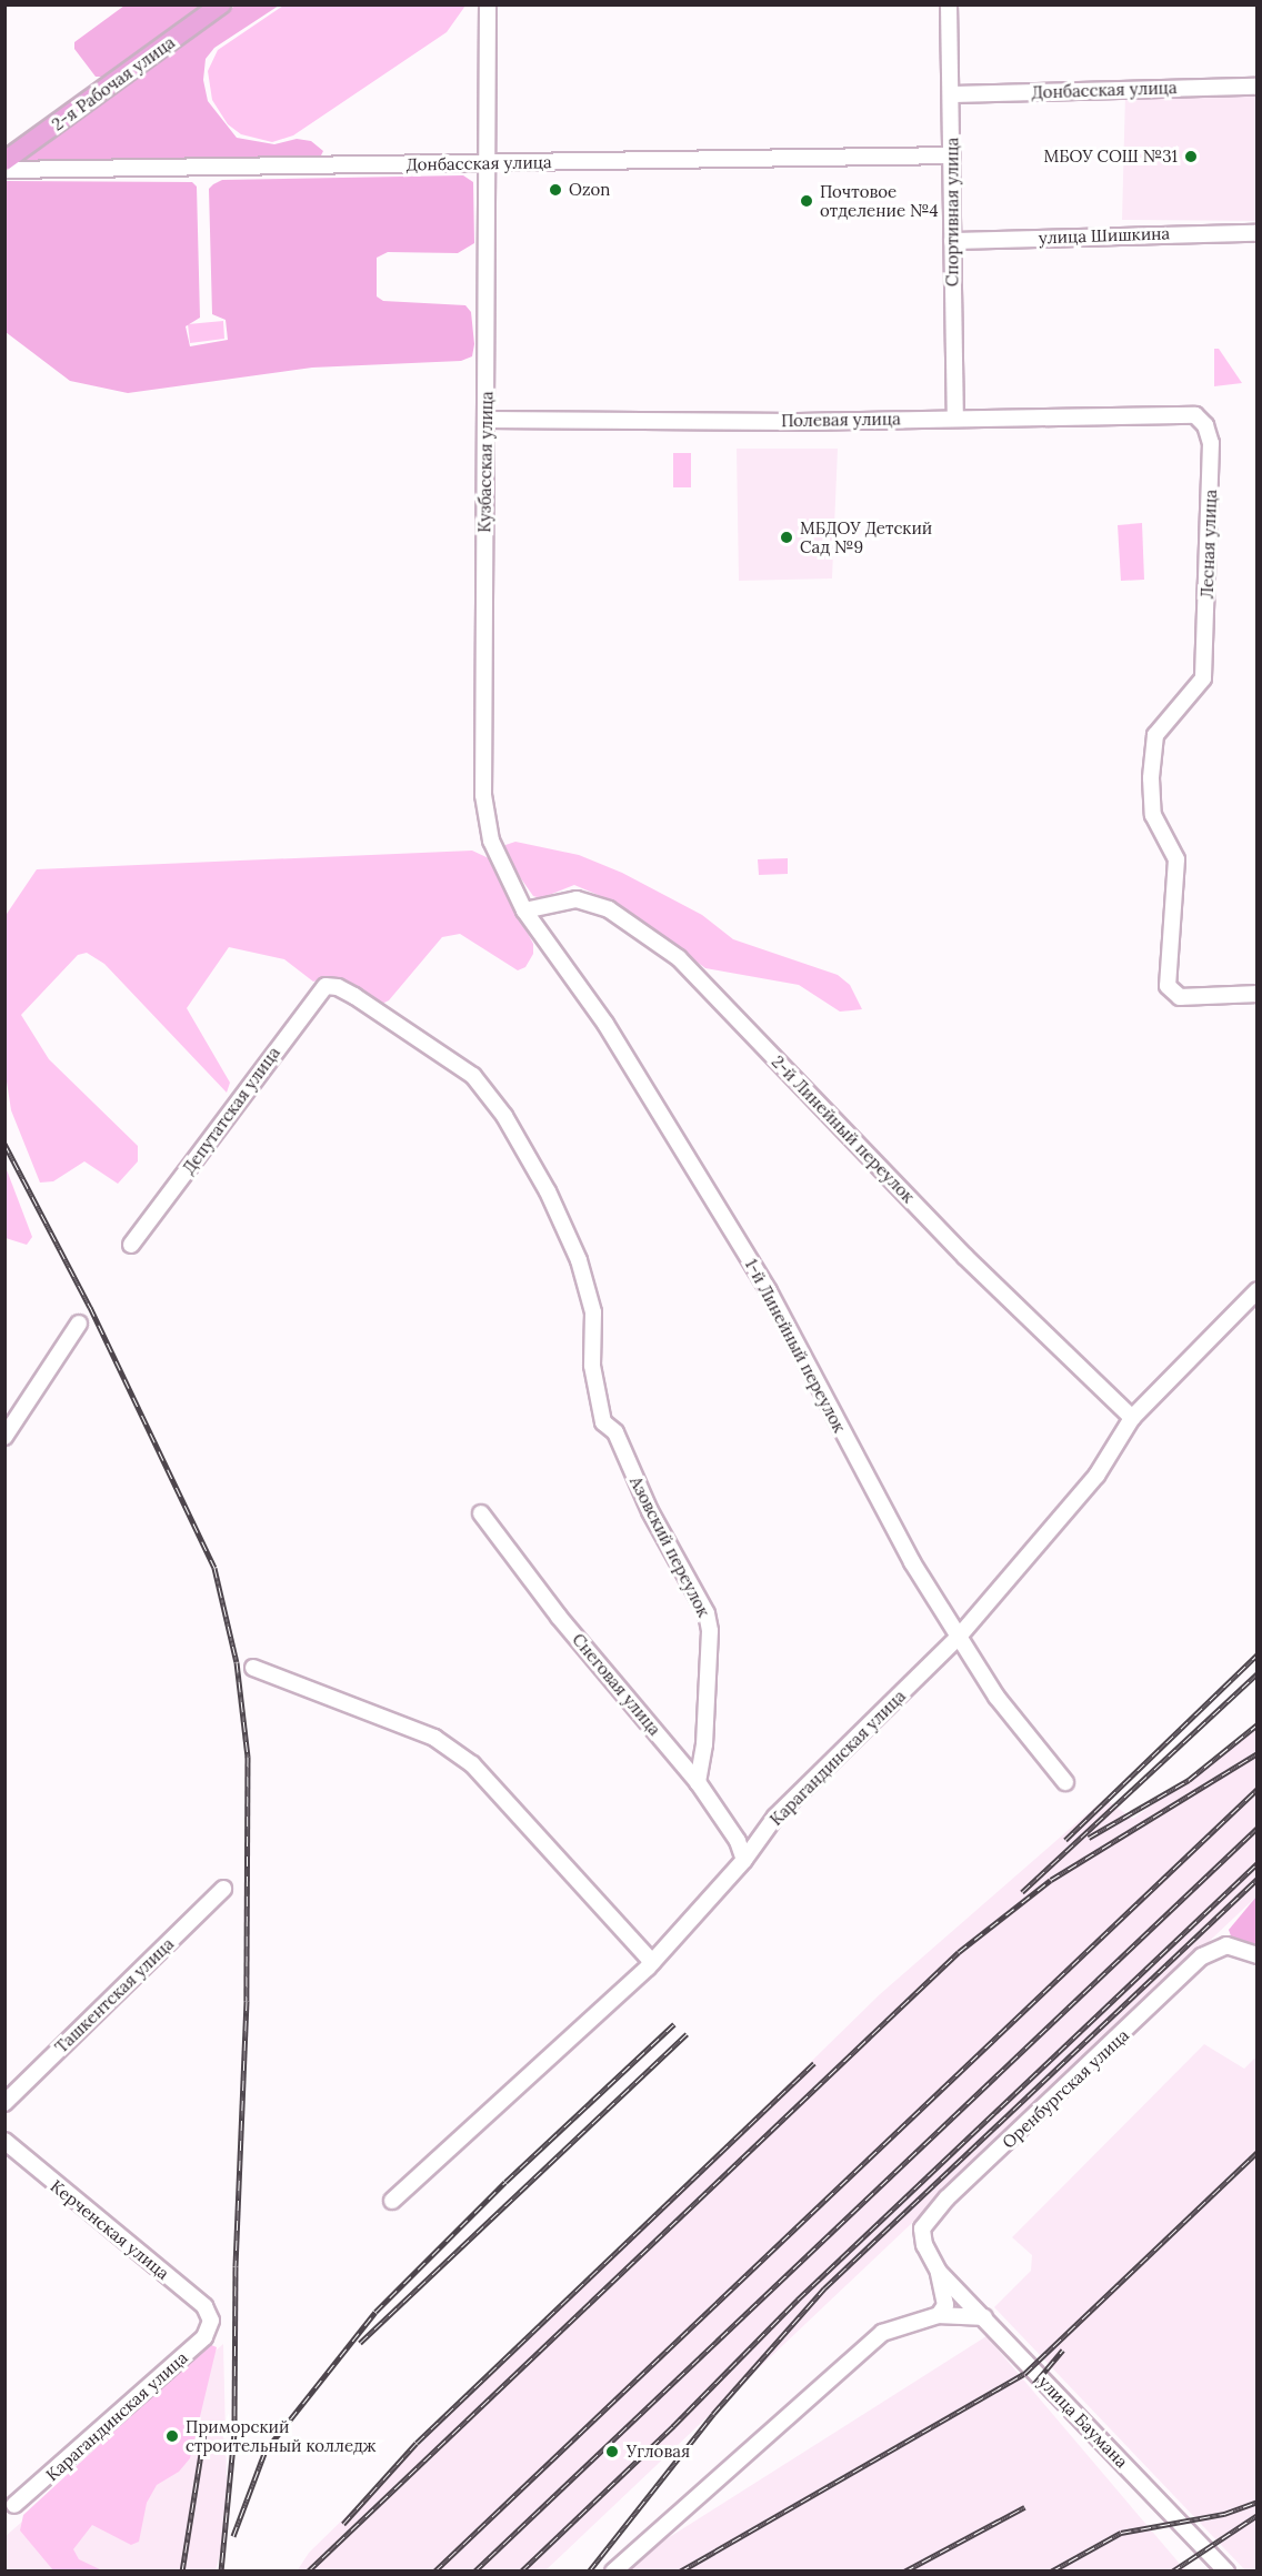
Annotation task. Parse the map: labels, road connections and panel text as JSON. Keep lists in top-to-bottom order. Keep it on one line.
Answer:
{"streets":{"main road":["2-я Рабочая улица"],"street":["Донбасская улица","Спортивная улица","улица Шишкина","Полевая улица","Кузбасская улица","Лесная улица","Депутатская улица","2-й Линейный переулок","1-й Линейный переулок","Азовский переулок","Снеговая улица","Карагандинская улица","Ташкентская улица","Оренбургская улица","Керченская улица","улица Баумана"]},"crossings":[["Донбасская улица","Спортивная улица"],["Донбасская улица","Кузбасская улица"],["Спортивная улица","улица Шишкина"],["Спортивная улица","Полевая улица"],["Полевая улица","Кузбасская улица"],["Полевая улица","Лесная улица"],["Кузбасская улица","2-й Линейный переулок"],["Кузбасская улица","1-й Линейный переулок"],["Депутатская улица","Азовский переулок"],["2-й Линейный переулок","1-й Линейный переулок"],["2-й Линейный переулок","Карагандинская улица"],["1-й Линейный переулок","Карагандинская улица"],["Азовский переулок","Снеговая улица"],["Снеговая улица","Карагандинская улица"],["Карагандинская улица","Керченская улица"],["Оренбургская улица","улица Баумана"]],"places":["МБОУ СОШ №31","Ozon","Почтовое отделение №4","МБДОУ Детский Сад №9","Приморский строительный колледж","Угловая"]}
